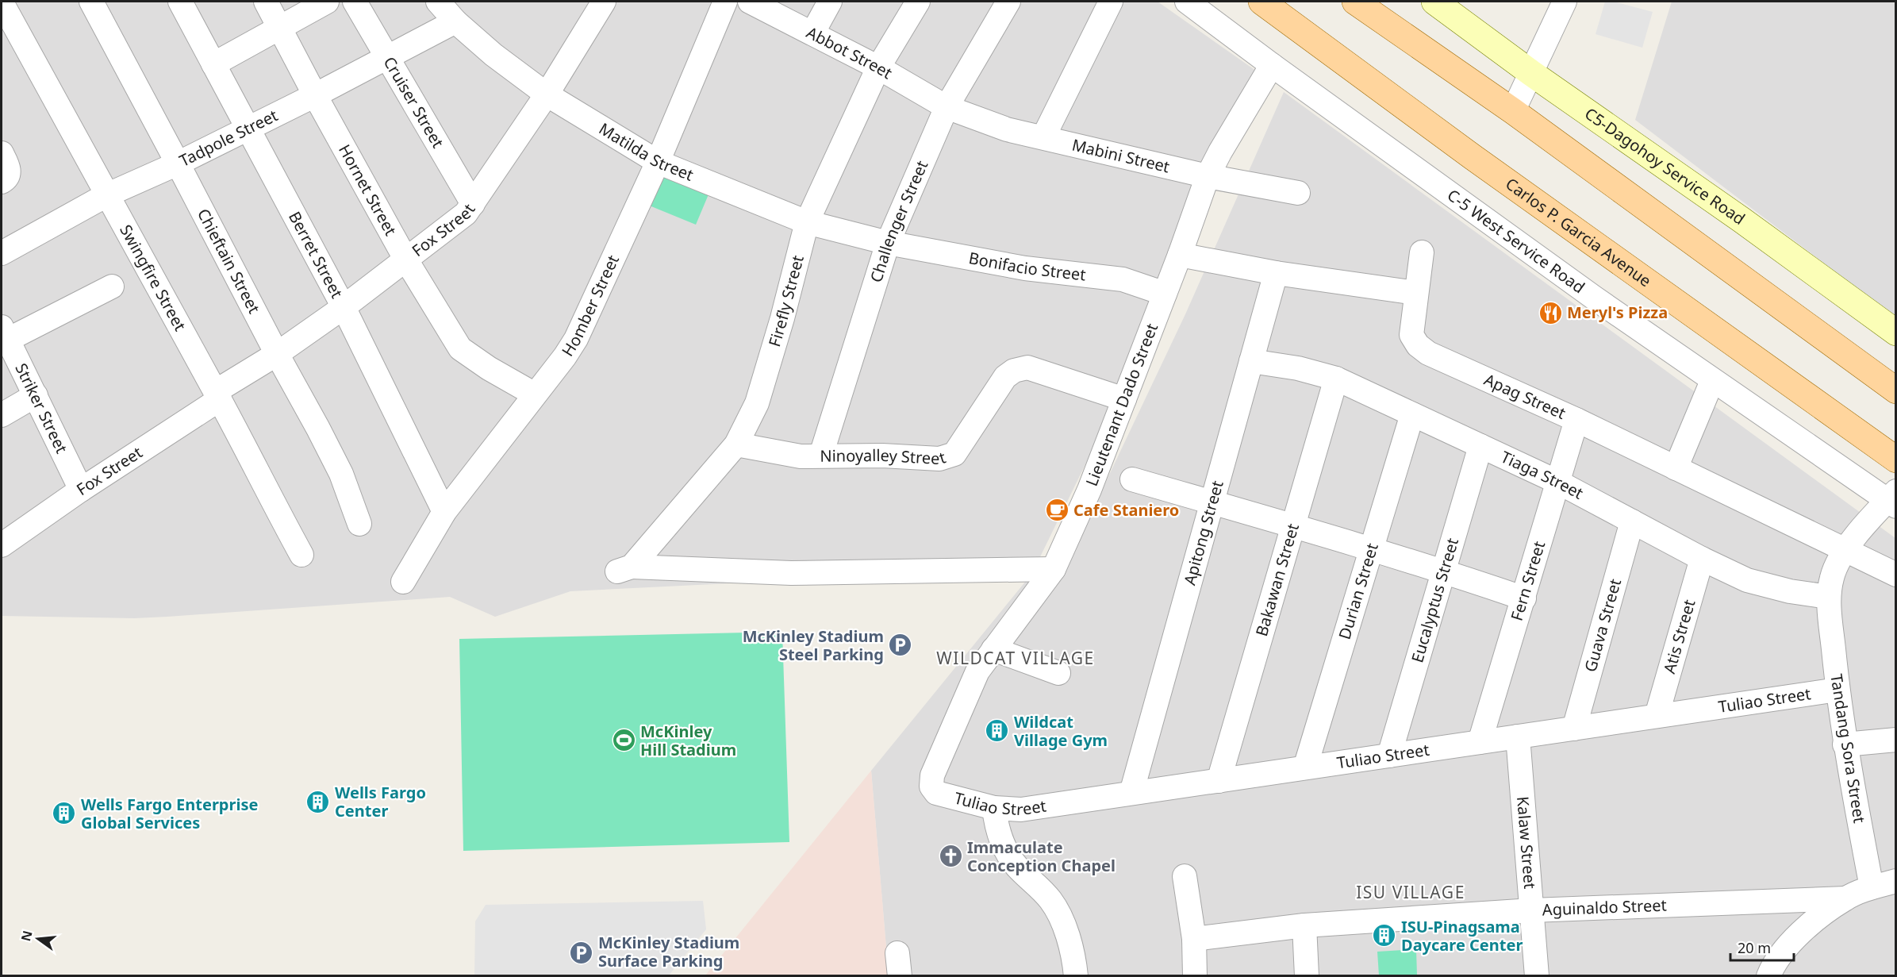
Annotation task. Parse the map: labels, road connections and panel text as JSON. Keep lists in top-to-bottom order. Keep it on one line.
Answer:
{"streets":{"main road":["C5-Dagohoy Service Road","Carlos P. Garcia Avenue"],"street":["Abbot Street","Cruiser Street","Tadpole Street","Matilda Street","Mabini Street","Hornet Street","Challenger Street","Fox Street","C-5 West Service Road","Berret Street","Chieftain Street","Bonifacio Street","Swingfire Street","Firefly Street","Homber Street","Apag Street","Lieutenant Dado Street","Striker Street","Ninoyalley Street","Tiaga Street","Apitong Street","Bakawan Street","Fern Street","Durian Street","Eucalyptus Street","Guava Street","Atis Street","Tuliao Street","Tandang Sora Street","Kalaw Street","Aguinaldo Street"]},"crossings":[["Abbot Street","Mabini Street"],["Abbot Street","Challenger Street"],["Abbot Street","Firefly Street"],["Cruiser Street","Tadpole Street"],["Cruiser Street","Fox Street"],["Tadpole Street","Matilda Street"],["Tadpole Street","Hornet Street"],["Tadpole Street","Berret Street"],["Tadpole Street","Chieftain Street"],["Tadpole Street","Swingfire Street"],["Matilda Street","Challenger Street"],["Matilda Street","Fox Street"],["Matilda Street","Bonifacio Street"],["Matilda Street","Firefly Street"],["Matilda Street","Homber Street"],["Mabini Street","Challenger Street"],["Mabini Street","Lieutenant Dado Street"],["Hornet Street","Fox Street"],["Hornet Street","Homber Street"],["Challenger Street","Bonifacio Street"],["Challenger Street","Ninoyalley Street"],["Fox Street","Berret Street"],["Fox Street","Chieftain Street"],["Fox Street","Swingfire Street"],["Fox Street","Striker Street"],["C-5 West Service Road","Lieutenant Dado Street"],["C-5 West Service Road","Tandang Sora Street"],["Berret Street","Homber Street"],["Bonifacio Street","Lieutenant Dado Street"],["Firefly Street","Lieutenant Dado Street"],["Firefly Street","Ninoyalley Street"],["Apag Street","Fern Street"],["Apag Street","Tandang Sora Street"],["Lieutenant Dado Street","Ninoyalley Street"],["Lieutenant Dado Street","Tuliao Street"],["Tiaga Street","Apitong Street"],["Tiaga Street","Bakawan Street"],["Tiaga Street","Fern Street"],["Tiaga Street","Durian Street"],["Tiaga Street","Eucalyptus Street"],["Tiaga Street","Guava Street"],["Tiaga Street","Atis Street"],["Tiaga Street","Tandang Sora Street"],["Apitong Street","Tuliao Street"],["Bakawan Street","Tuliao Street"],["Fern Street","Tuliao Street"],["Durian Street","Tuliao Street"],["Eucalyptus Street","Tuliao Street"],["Guava Street","Tuliao Street"],["Atis Street","Tuliao Street"],["Tuliao Street","Tandang Sora Street"],["Tuliao Street","Kalaw Street"],["Kalaw Street","Aguinaldo Street"]],"districts":["WILDCAT VILLAGE","ISU VILLAGE"],"places":{"restaurant":["Meryl's Pizza"],"cafe":["Cafe Staniero"],"parking":["McKinley Stadium Steel Parking","McKinley Stadium Surface Parking"],"building":["Wildcat Village Gym","Wells Fargo Center","Wells Fargo Enterprise Global Services","ISU-Pinagsama Daycare Center"],"sports":["McKinley Hill Stadium"],"church":["Immaculate Conception Chapel"]},"scale_bar":"20 m","north":"left"}
